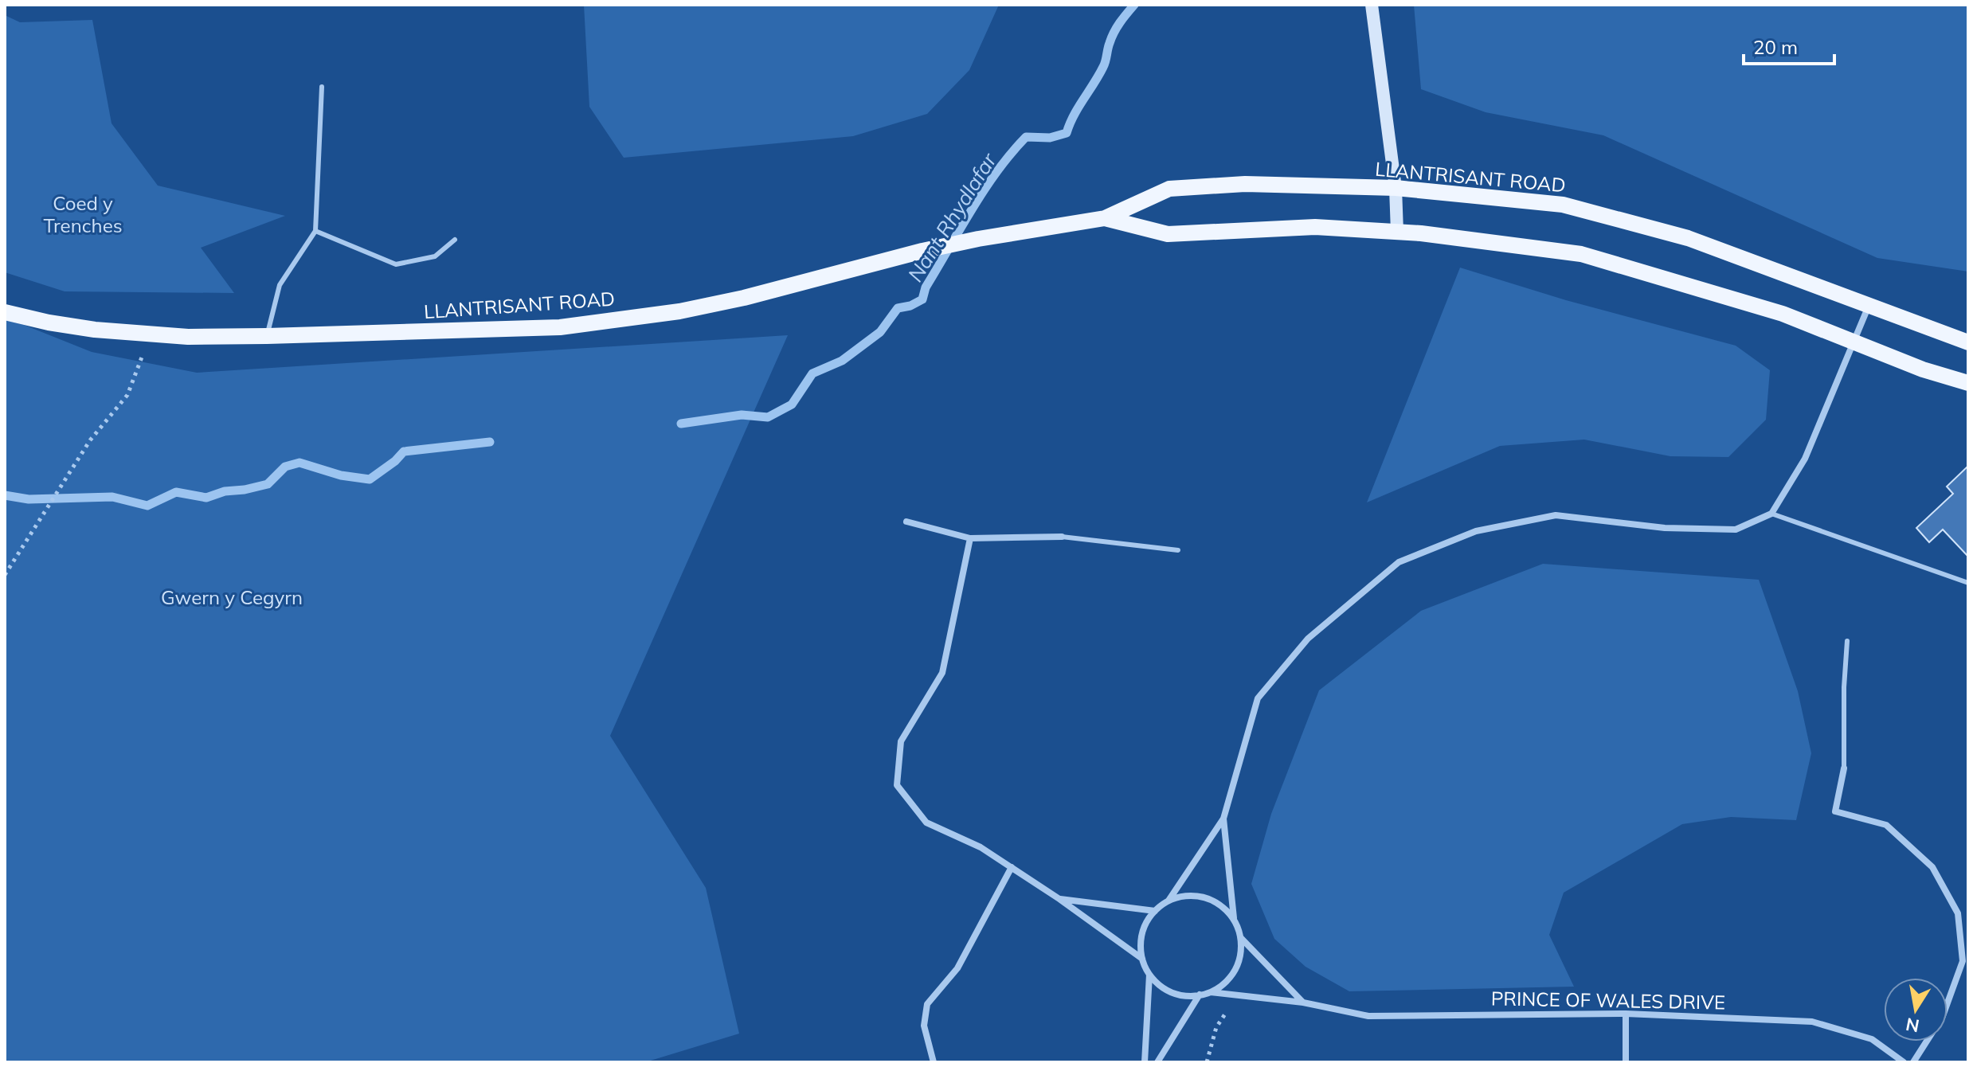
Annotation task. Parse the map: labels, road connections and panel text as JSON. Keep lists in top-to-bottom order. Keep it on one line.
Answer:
{"streets":{"main road":["LLANTRISANT ROAD"],"street":["PRINCE OF WALES DRIVE"]},"water":["Nant Rhydlafar"],"parks":["Coed y Trenches","Gwern y Cegyrn"],"scale_bar":"20 m","north":"bottom"}
